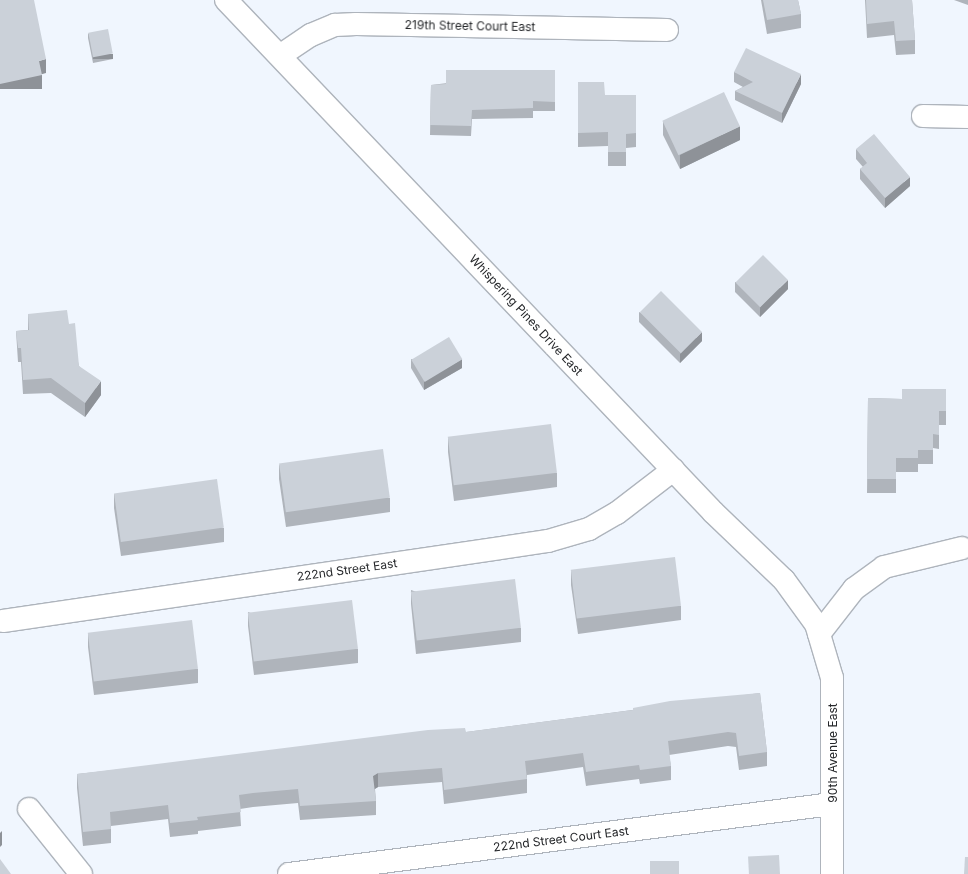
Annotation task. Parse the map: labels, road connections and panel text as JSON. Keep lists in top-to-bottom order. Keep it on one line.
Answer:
{"streets":{"street":["219th Street Court East","Whispering Pines Drive East","222nd Street East","90th Avenue East","222nd Street Court East"]},"crossings":[["219th Street Court East","Whispering Pines Drive East"],["Whispering Pines Drive East","222nd Street East"],["Whispering Pines Drive East","90th Avenue East"],["90th Avenue East","222nd Street Court East"]]}
